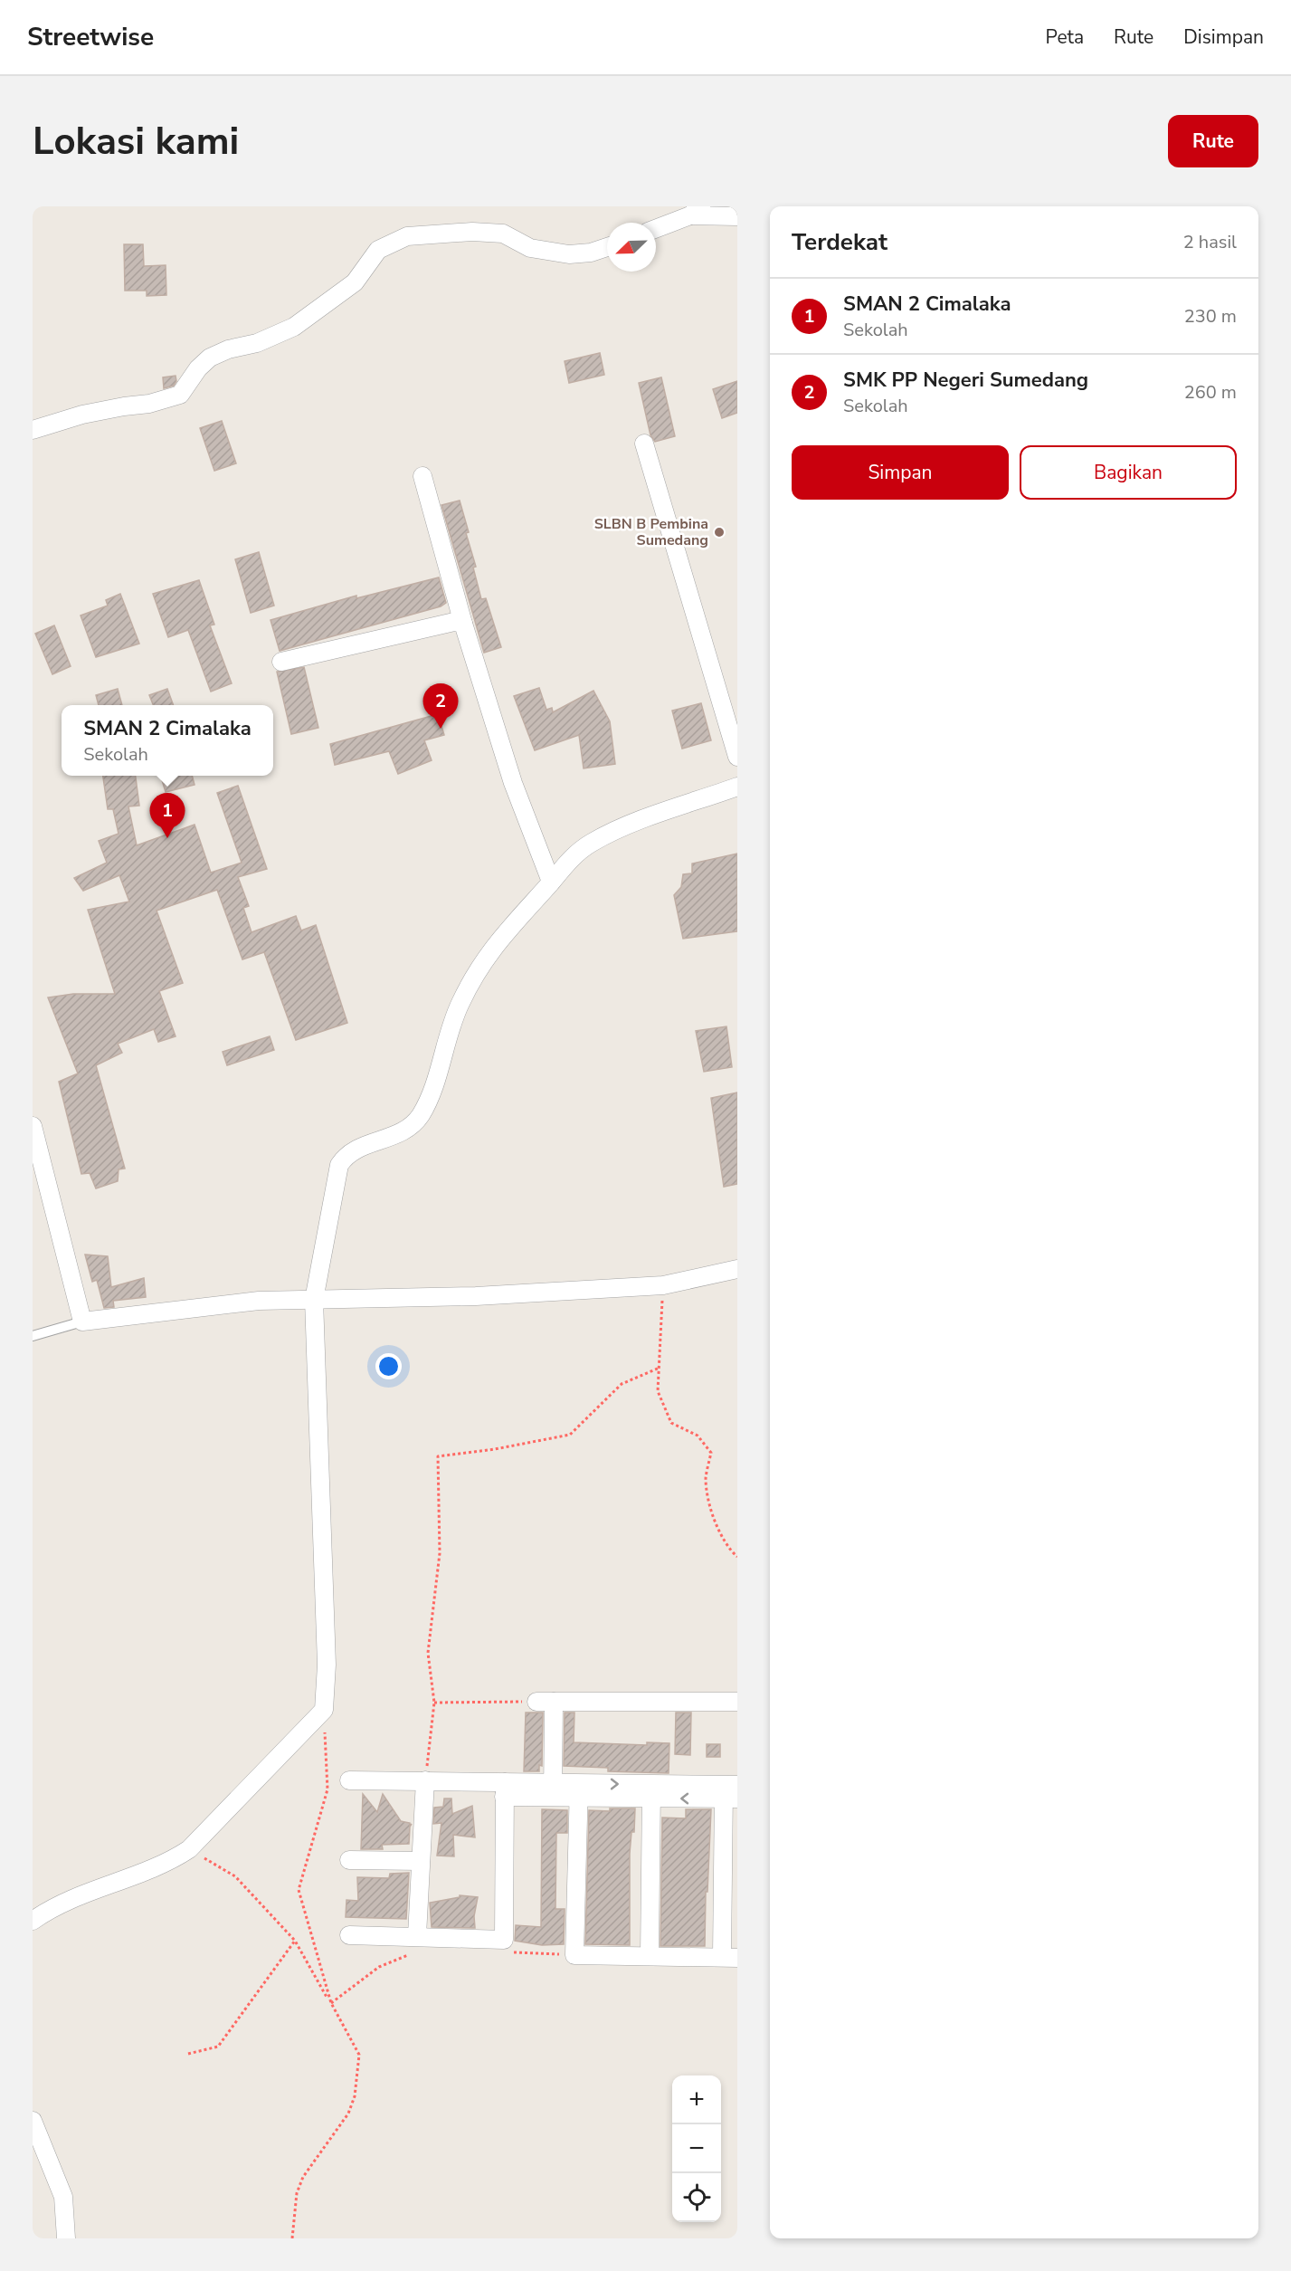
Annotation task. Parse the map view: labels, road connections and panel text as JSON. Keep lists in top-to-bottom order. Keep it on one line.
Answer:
{"places":["SLBN B Pembina Sumedang"],"north":"bottom left","page":{"header":"Streetwise","nav":["Peta","Rute","Disimpan"],"buttons":["Rute",["Simpan","Bagikan"]],"title":"Lokasi kami","heading":["Terdekat","2 hasil"],"list":[{"mark":"1","name":"SMAN 2 Cimalaka","note":"Sekolah","value":"230 m"},{"mark":"2","name":"SMK PP Negeri Sumedang","note":"Sekolah","value":"260 m"}],"pins":["2","1"],"popup":["SMAN 2 Cimalaka","Sekolah"],"map_buttons":["+","−"]}}
